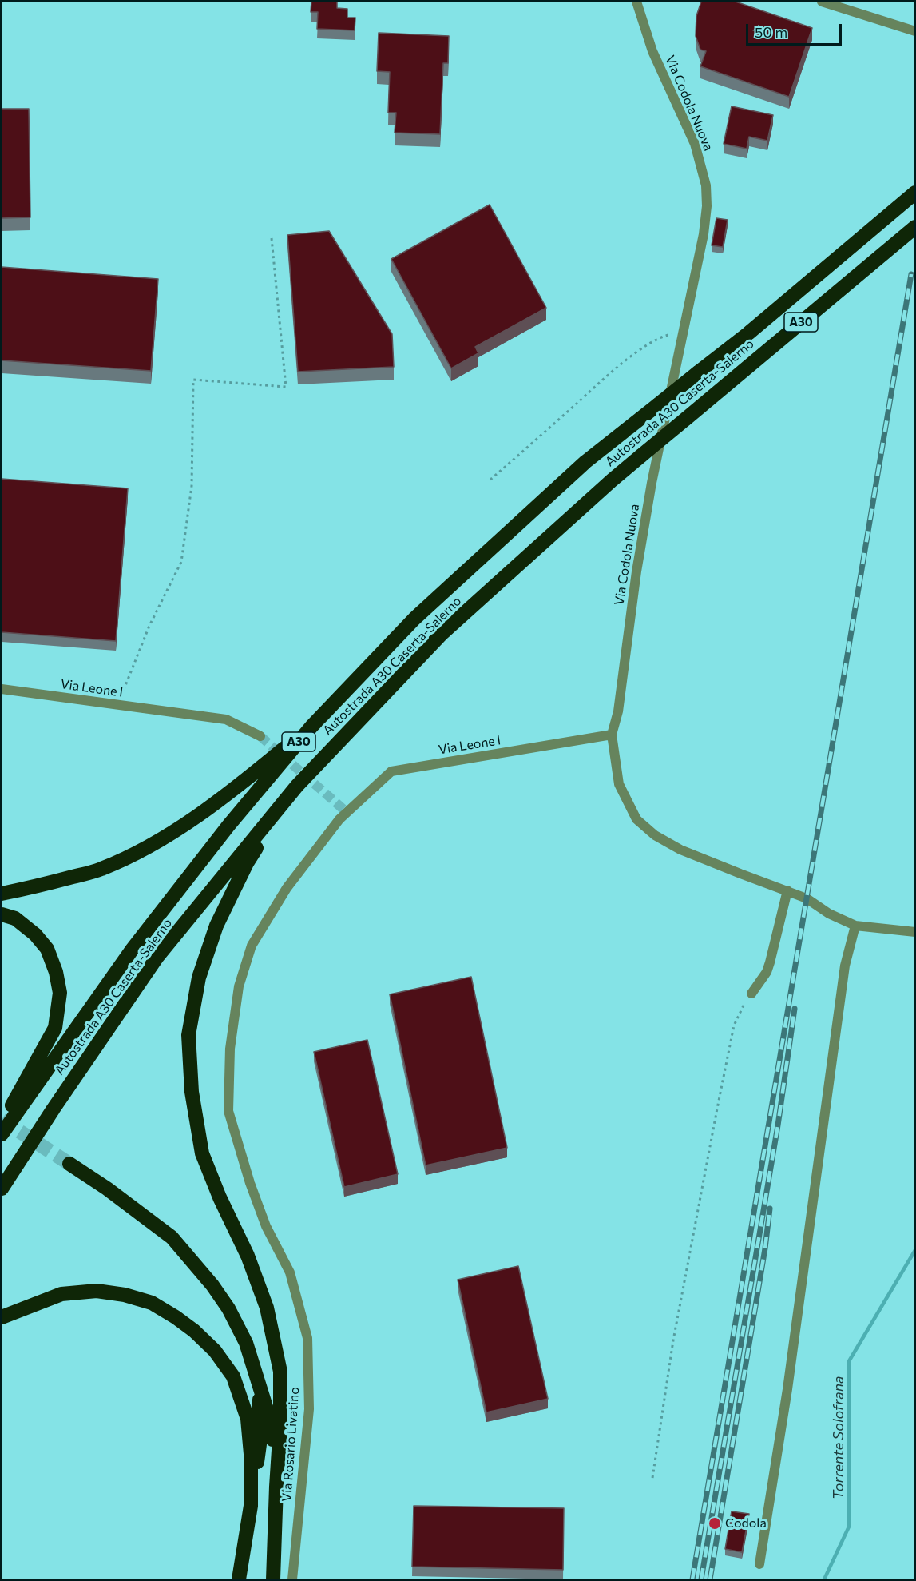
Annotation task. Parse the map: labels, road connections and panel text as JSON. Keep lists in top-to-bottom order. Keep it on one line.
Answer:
{"streets":{"highway":["A30","Autostrada A30 Caserta-Salerno"],"street":["Via Codola Nuova","Via Leone I","Via Rosario Livatino"]},"crossings":[["Via Codola Nuova","Via Leone I"],["Via Leone I","Via Rosario Livatino"]],"water":["Torrente Solofrana"],"places":["Codola"],"scale_bar":"50 m"}
